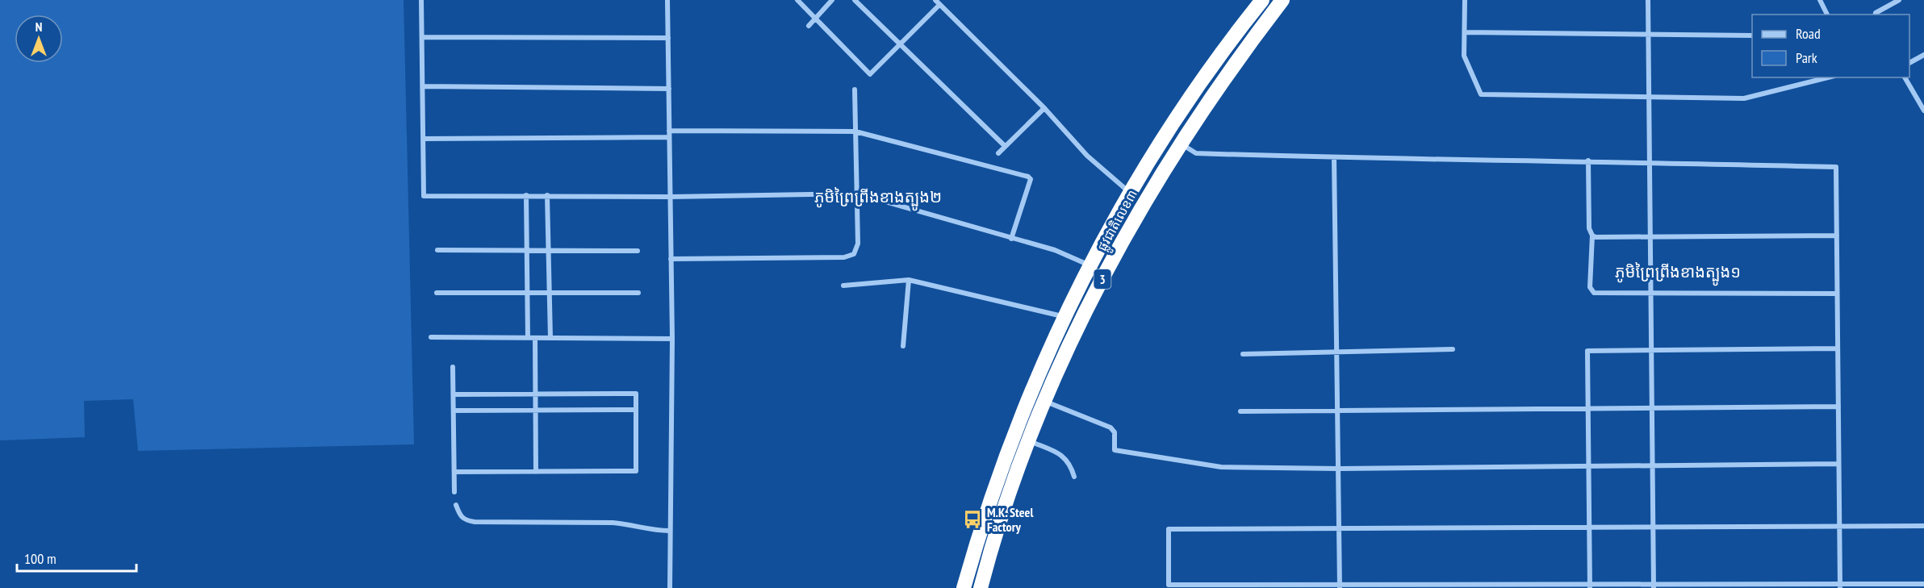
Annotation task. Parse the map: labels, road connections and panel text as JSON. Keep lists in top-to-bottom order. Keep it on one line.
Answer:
{"streets":{"highway":["ផ្លូវជាតិលេខ៣","3"]},"districts":["ភូមិព្រៃព្រីងខាងត្បូង២","ភូមិព្រៃព្រីងខាងត្បូង១"],"places":{"bus stop":["M.K. Steel Factory"]},"legend":["Road","Park"],"scale_bar":"100 m","north":"top"}
